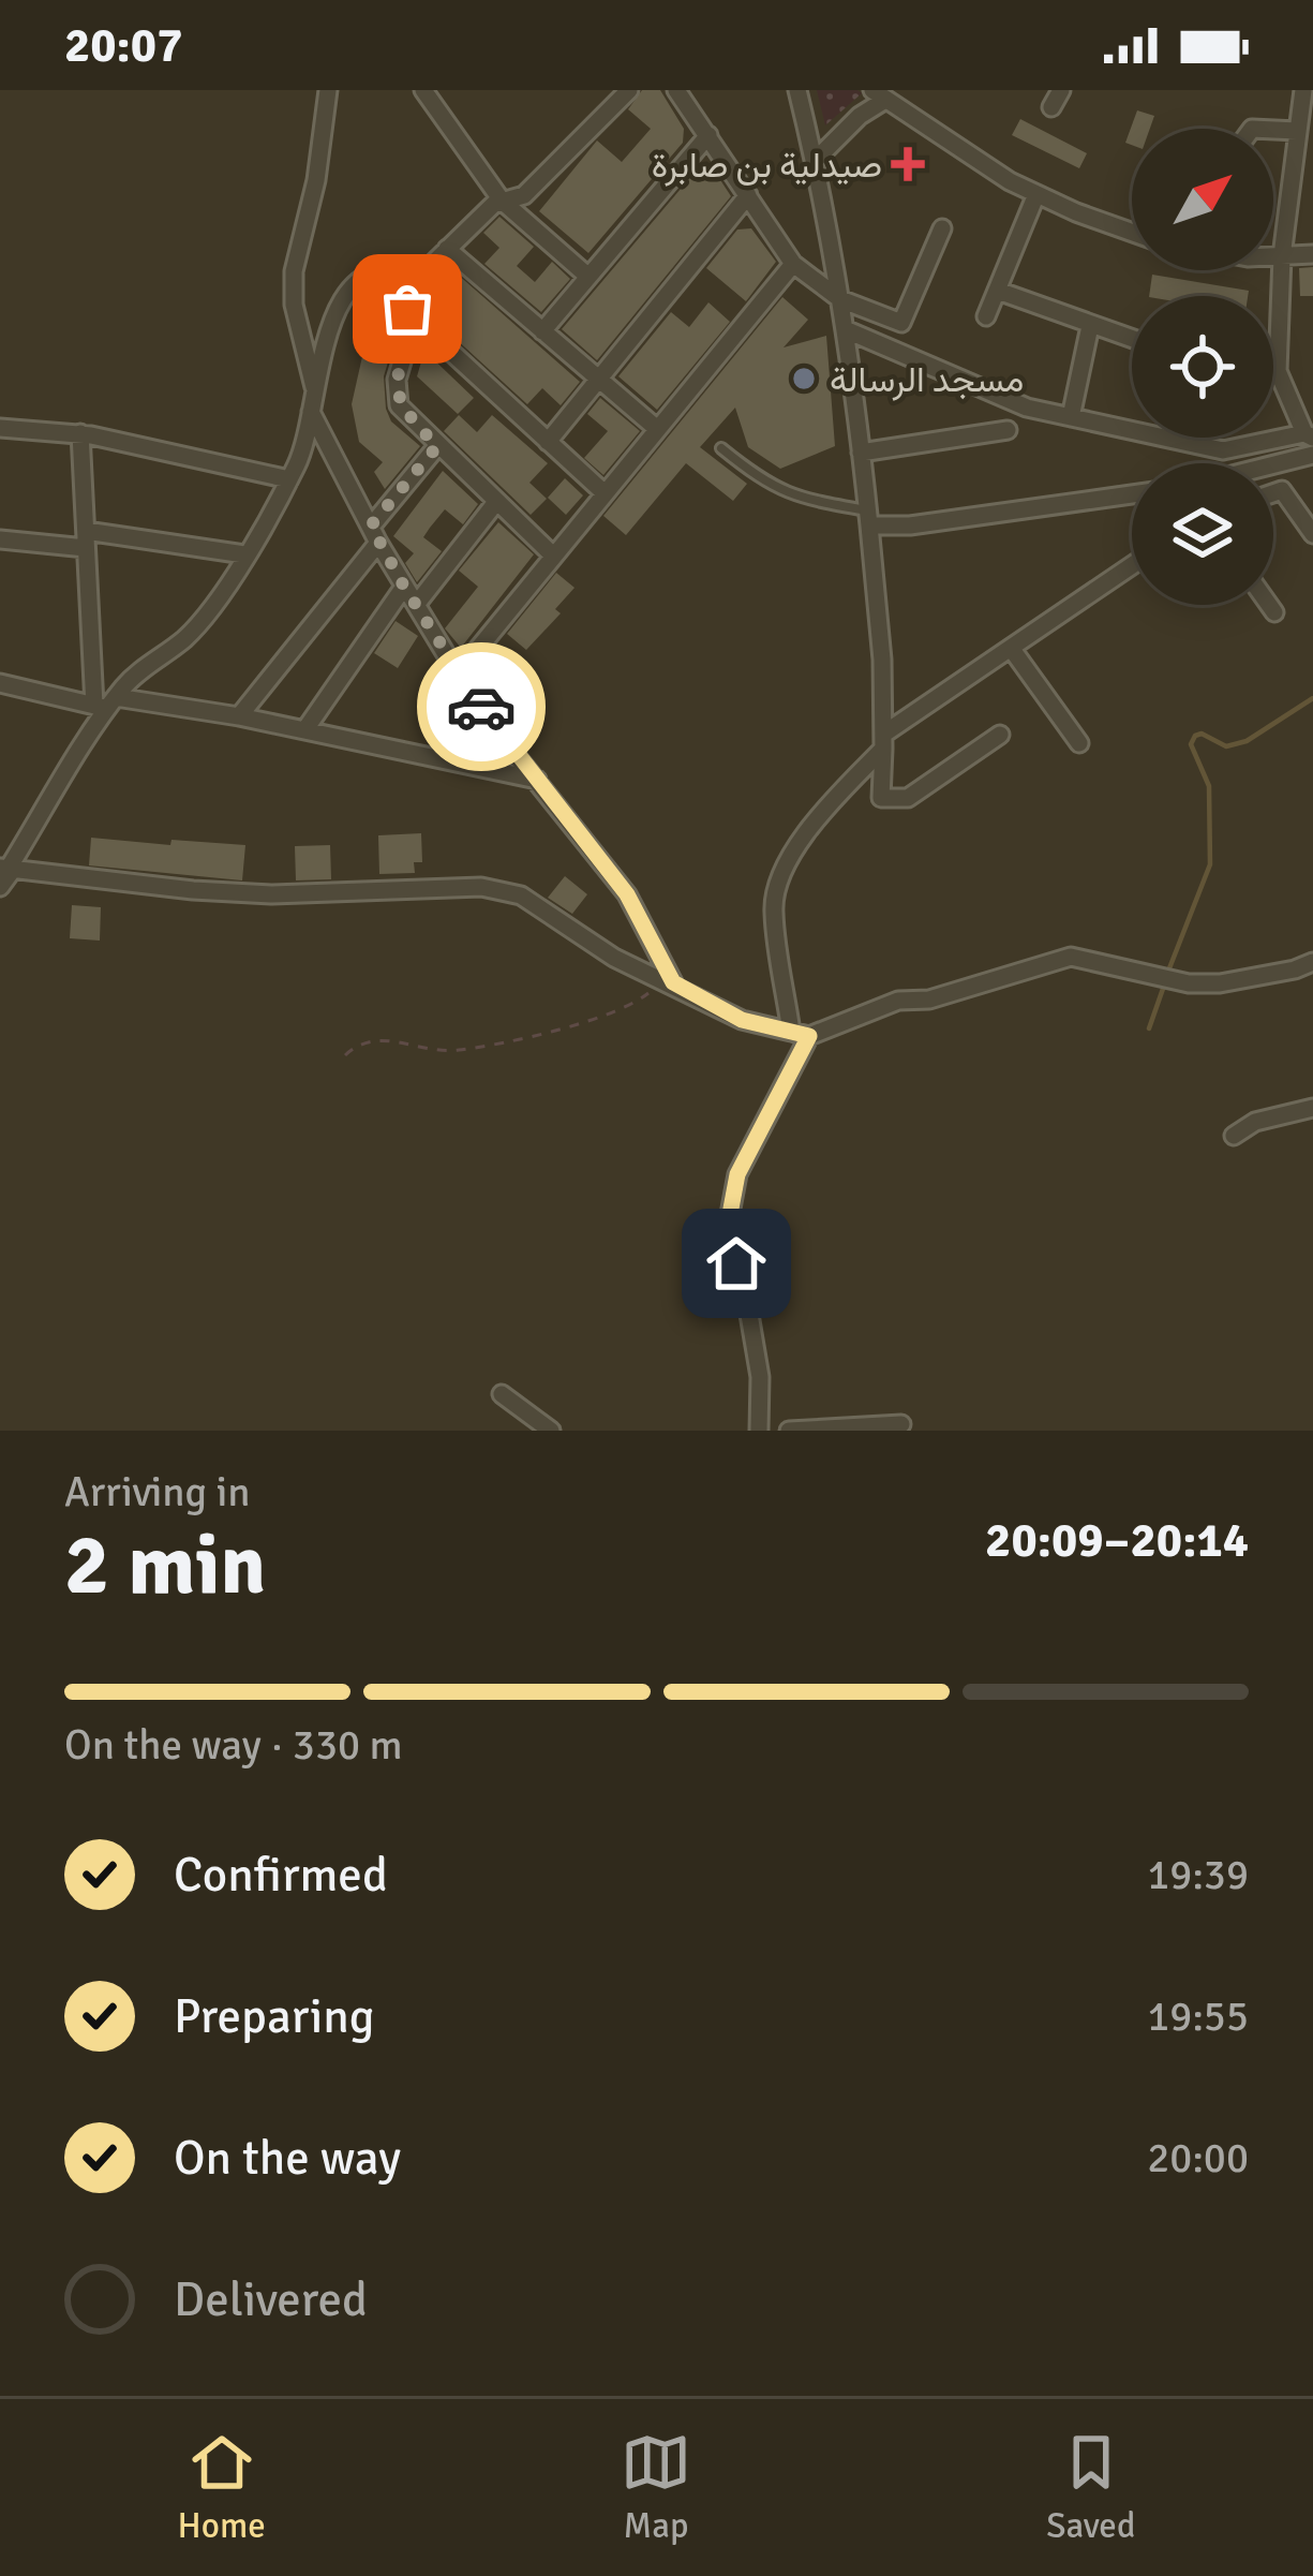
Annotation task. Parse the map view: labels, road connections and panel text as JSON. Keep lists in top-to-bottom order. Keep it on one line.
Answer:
{"places":{"health":["صيدلية بن صابرة"],"other":["مسجد الرسالة"]},"north":"top right","page":{"status":"20:07","heading":["2 min","Arriving in","20:09–20:14"],"bar":"On the way · 330 m","list":[["Confirmed","19:39"],["Preparing","19:55"],["On the way","20:00"],"Delivered"],"tabs":["Home","Map","Saved"]}}
